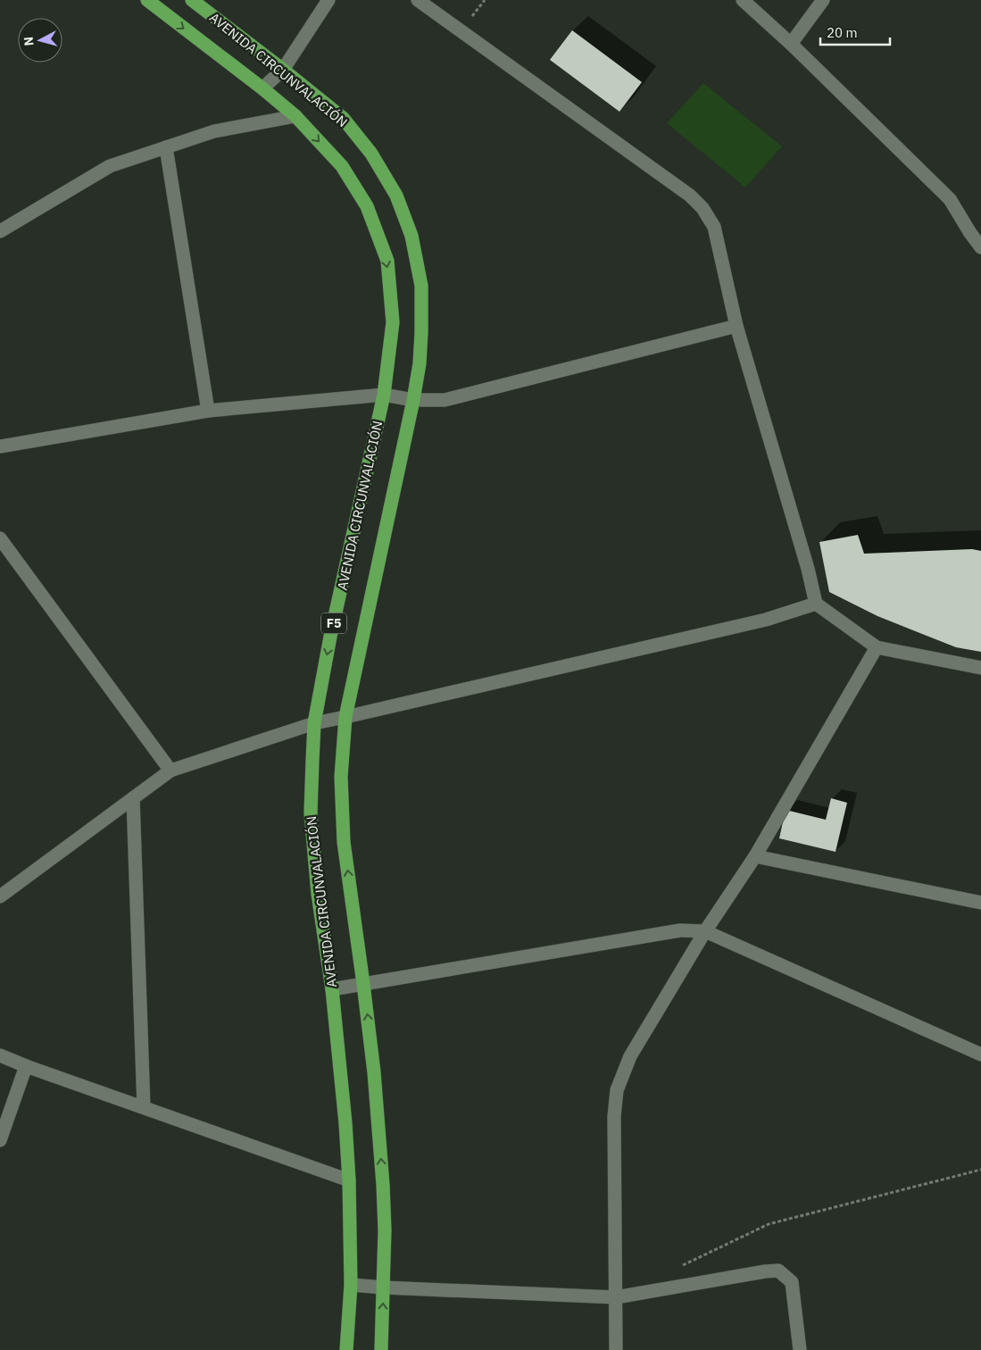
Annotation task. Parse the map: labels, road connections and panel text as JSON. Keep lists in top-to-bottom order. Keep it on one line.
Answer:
{"streets":{"highway":["AVENIDA CIRCUNVALACIÓN","F5"]},"scale_bar":"20 m","north":"left"}
